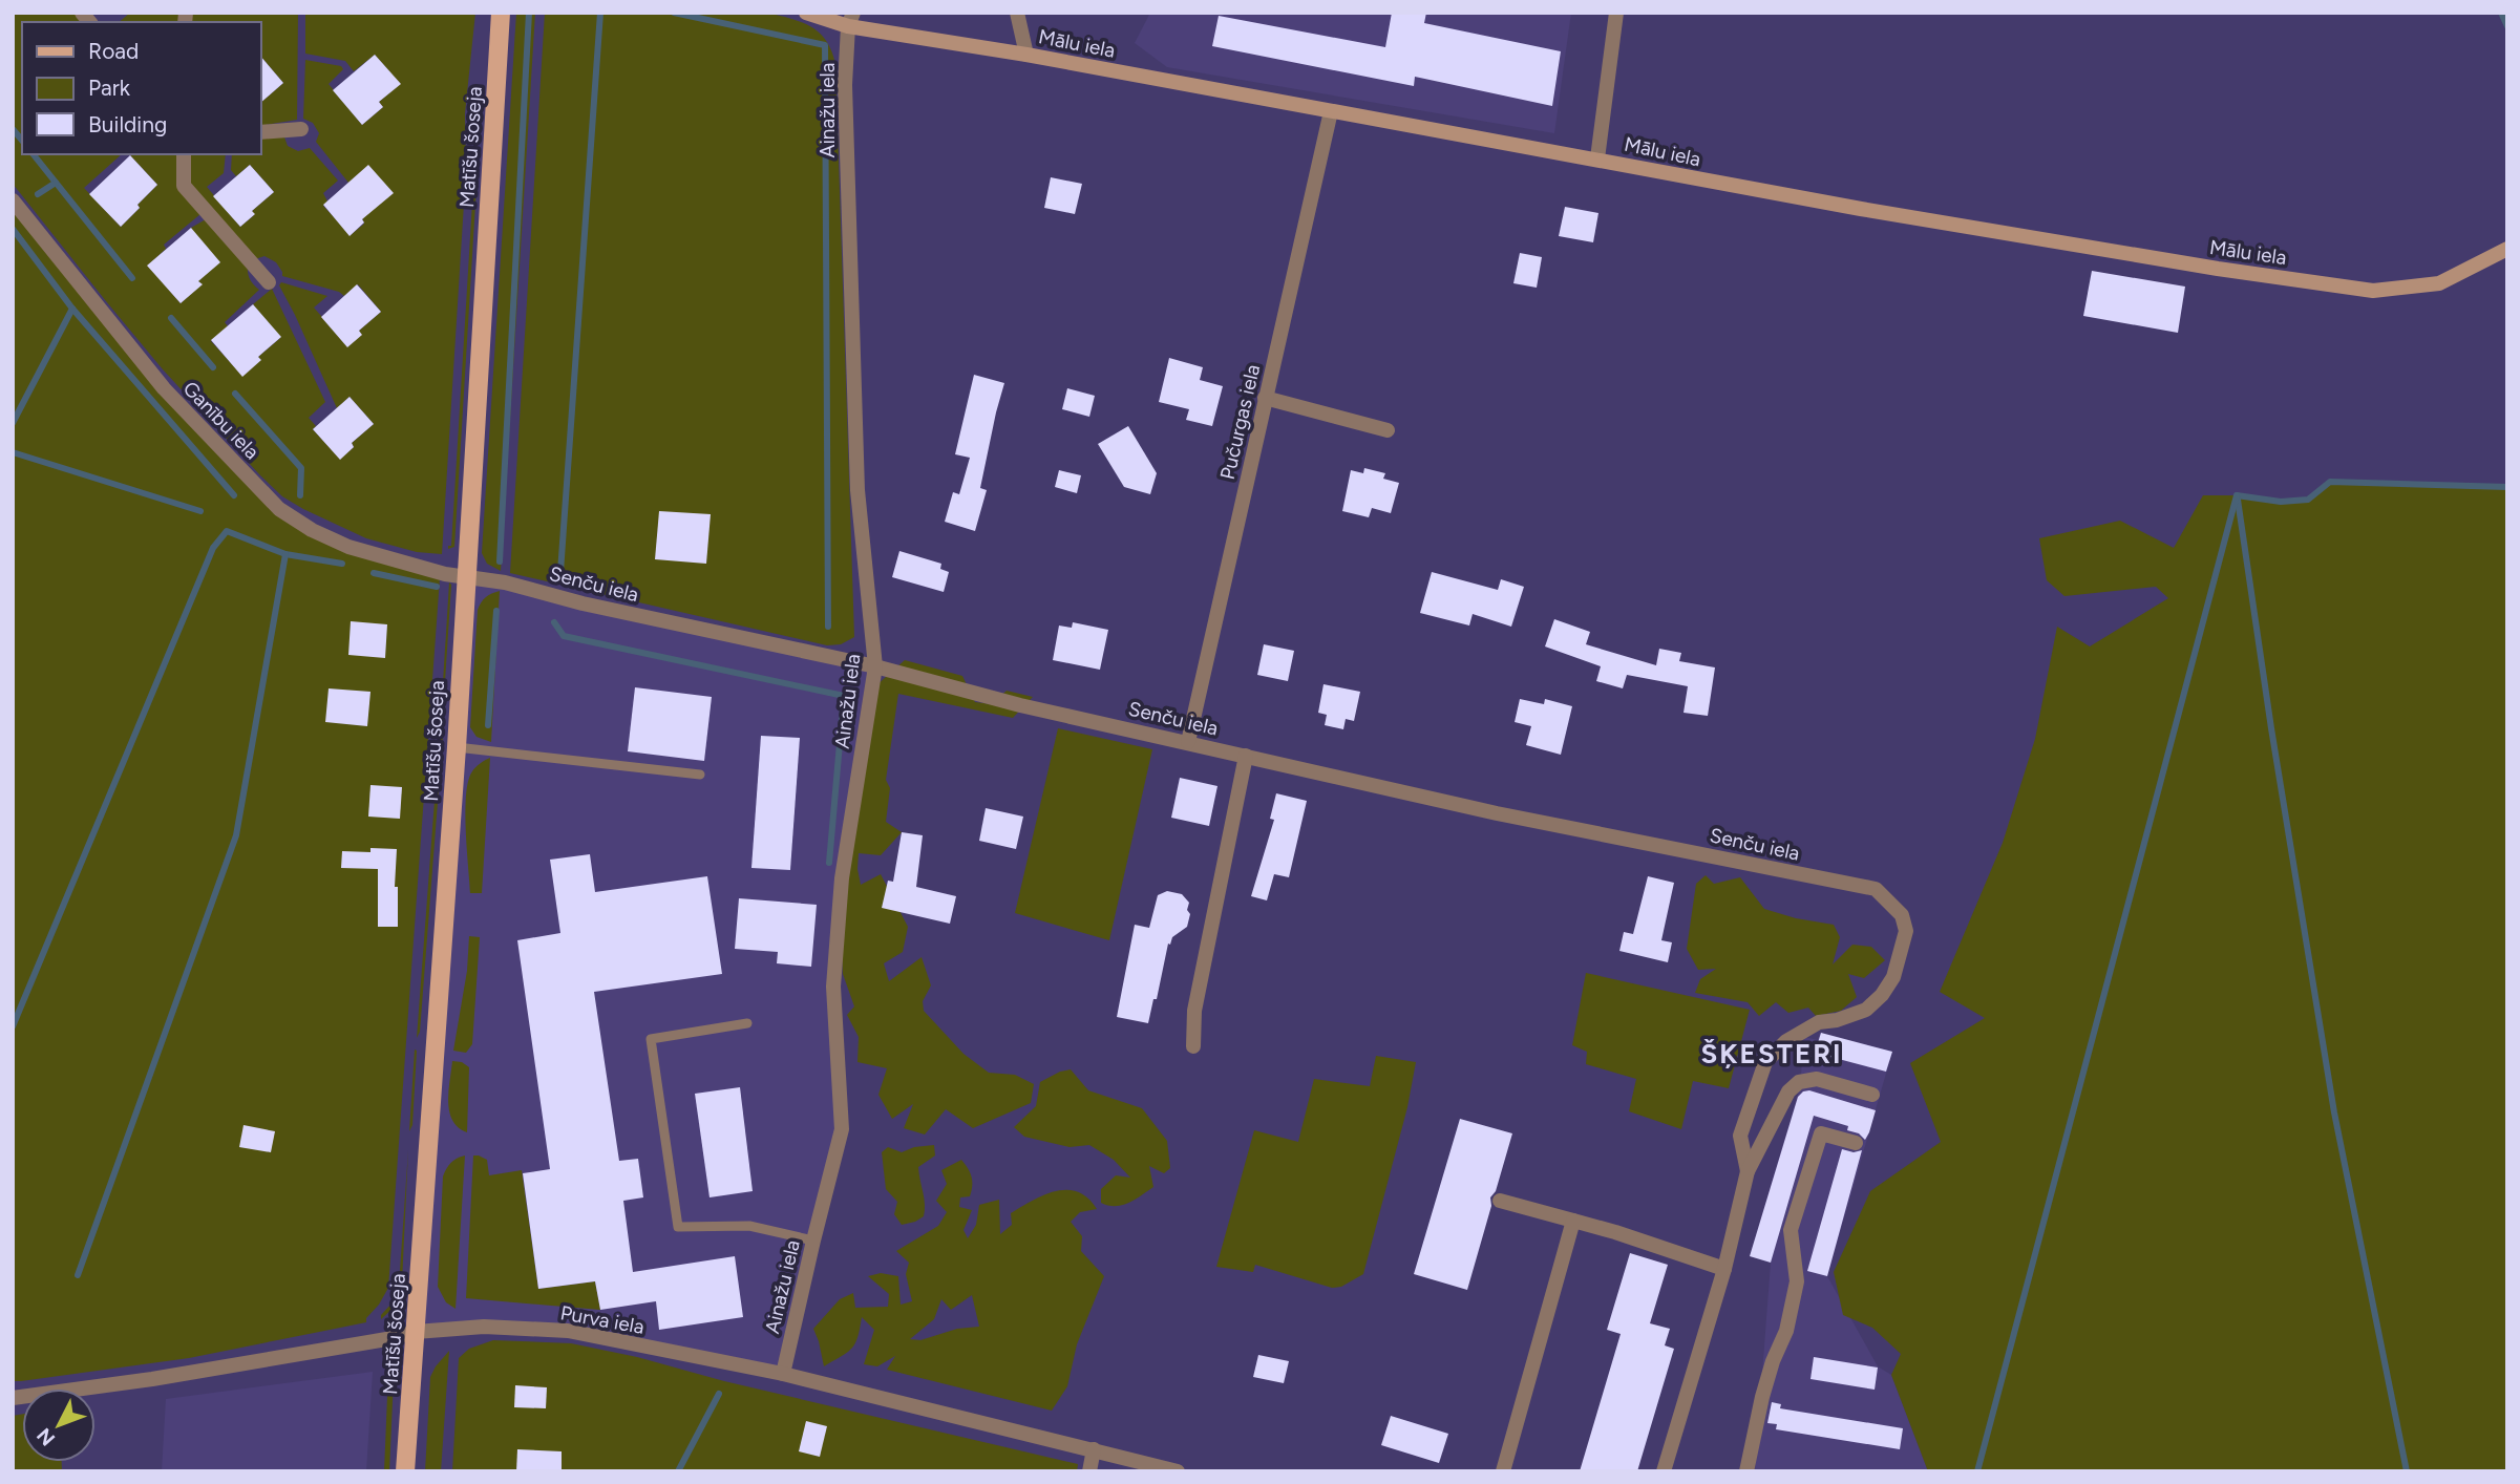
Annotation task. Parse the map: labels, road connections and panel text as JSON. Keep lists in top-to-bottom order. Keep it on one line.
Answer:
{"streets":{"main road":["Matīšu šoseja"],"street":["Mālu iela","Ainažu iela","Ganību iela","Pučurgas iela","Senču iela","Purva iela"]},"crossings":[["Mālu iela","Ainažu iela"],["Mālu iela","Pučurgas iela"],["Ainažu iela","Senču iela"],["Ainažu iela","Purva iela"],["Matīšu šoseja","Ganību iela"],["Matīšu šoseja","Senču iela"],["Matīšu šoseja","Purva iela"],["Ganību iela","Senču iela"],["Pučurgas iela","Senču iela"]],"districts":["ŠĶESTERI"],"legend":["Road","Park","Building"],"north":"bottom left"}
